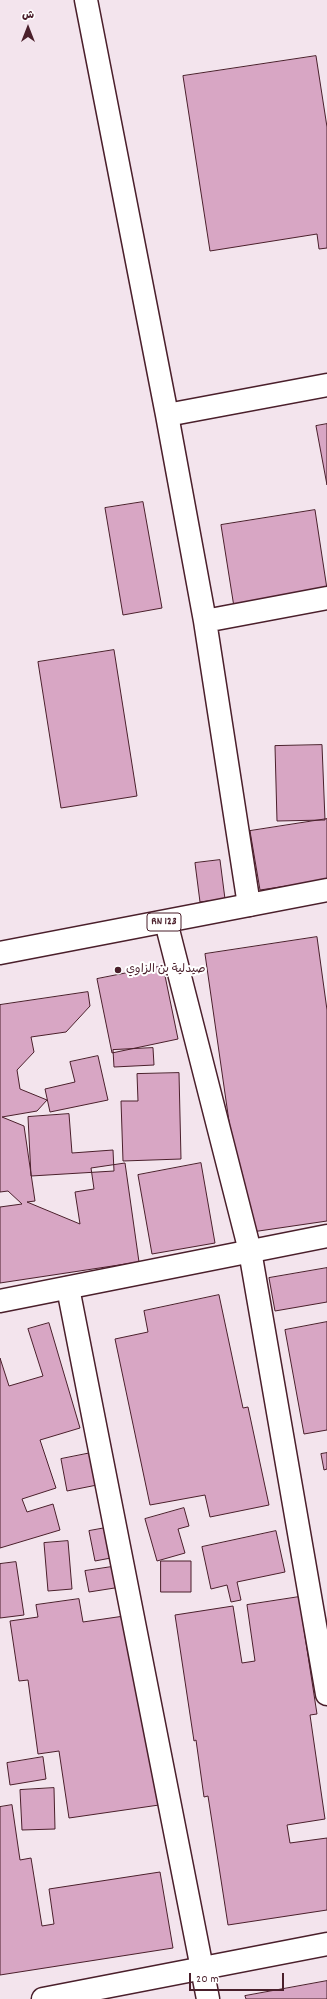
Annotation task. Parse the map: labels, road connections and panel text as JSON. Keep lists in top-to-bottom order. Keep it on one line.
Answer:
{"streets":{"street":["RN 123"]},"places":["صيدلية بن الزاوي"],"scale_bar":"20 m","north":"top"}
